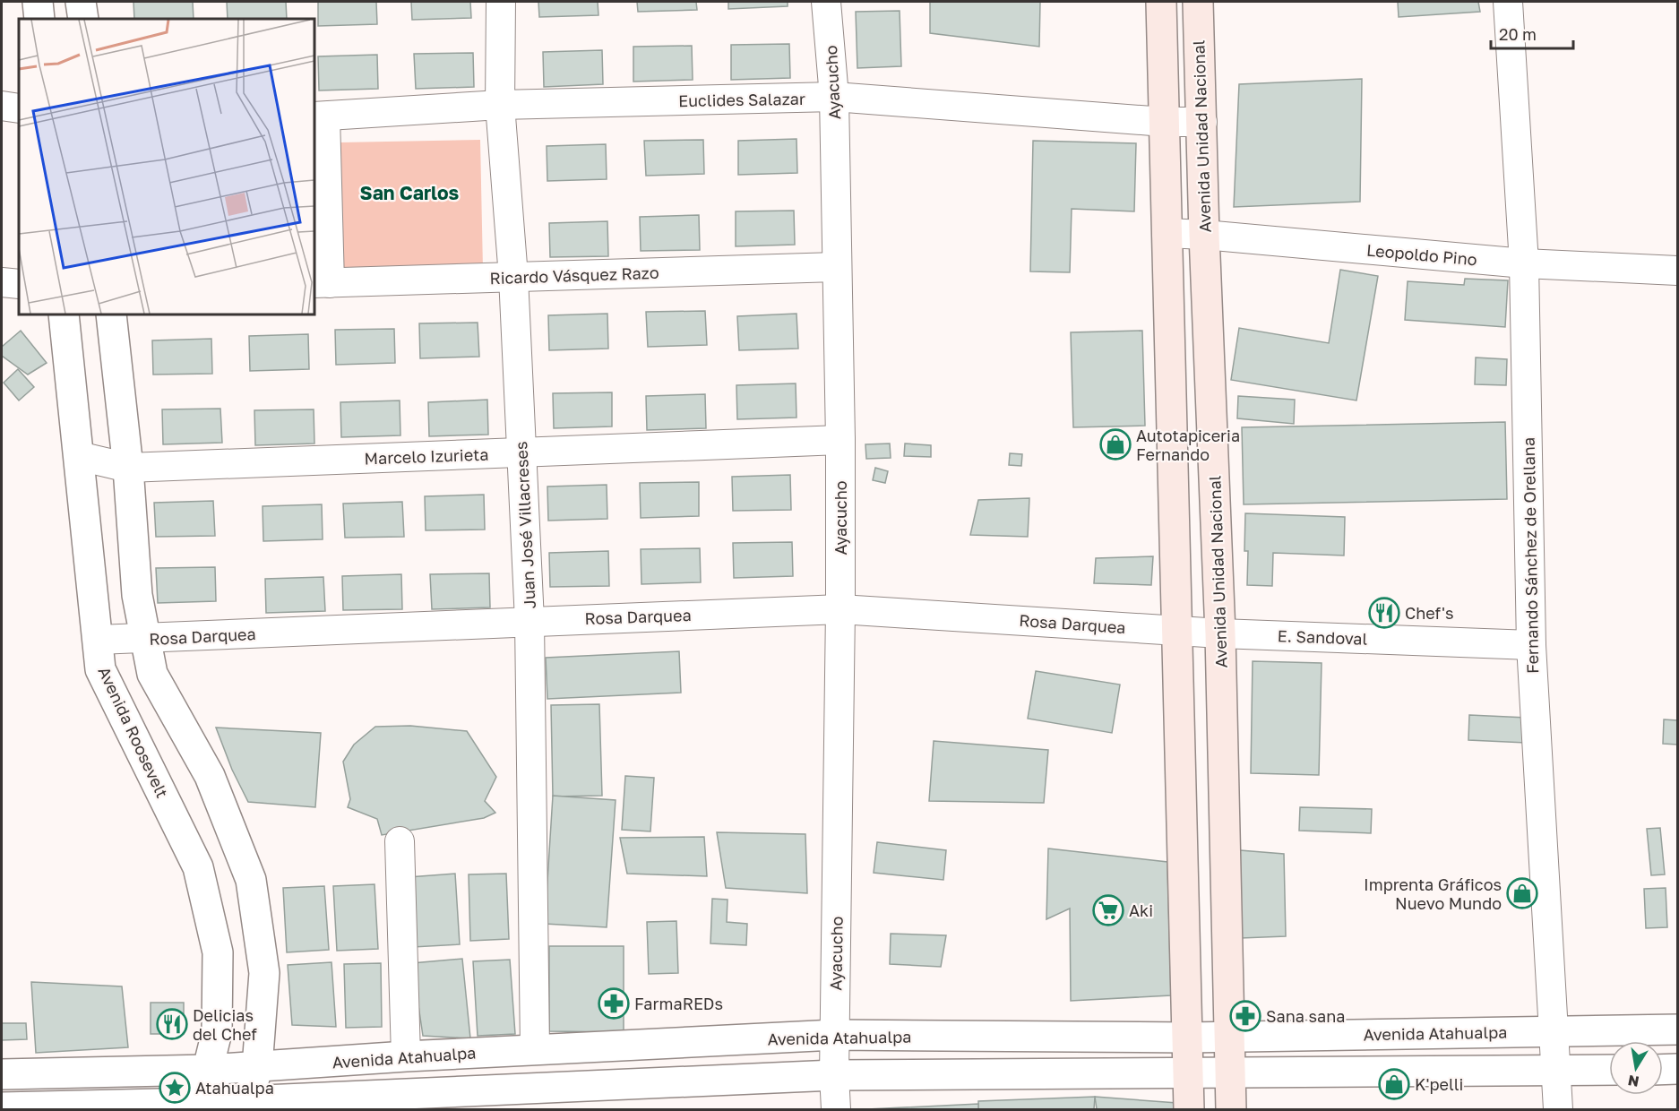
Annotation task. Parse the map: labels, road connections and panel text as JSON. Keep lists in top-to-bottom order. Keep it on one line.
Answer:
{"streets":{"main road":["Avenida Unidad Nacional"],"street":["Ayacucho","Euclides Salazar","Leopoldo Pino","Ricardo Vásquez Razo","Marcelo Izurieta","Juan José Villacreses","Fernando Sánchez de Orellana","Rosa Darquea","E. Sandoval","Avenida Roosevelt","Avenida Atahualpa"]},"crossings":[["Ayacucho","Euclides Salazar"],["Ayacucho","Ricardo Vásquez Razo"],["Ayacucho","Marcelo Izurieta"],["Ayacucho","Rosa Darquea"],["Ayacucho","Avenida Atahualpa"],["Euclides Salazar","Avenida Unidad Nacional"],["Euclides Salazar","Juan José Villacreses"],["Avenida Unidad Nacional","Leopoldo Pino"],["Avenida Unidad Nacional","E. Sandoval"],["Avenida Unidad Nacional","Avenida Atahualpa"],["Leopoldo Pino","Fernando Sánchez de Orellana"],["Ricardo Vásquez Razo","Juan José Villacreses"],["Marcelo Izurieta","Juan José Villacreses"],["Marcelo Izurieta","Avenida Roosevelt"],["Juan José Villacreses","Rosa Darquea"],["Juan José Villacreses","Avenida Atahualpa"],["Fernando Sánchez de Orellana","E. Sandoval"],["Fernando Sánchez de Orellana","Avenida Atahualpa"],["Rosa Darquea","E. Sandoval"],["Rosa Darquea","Avenida Roosevelt"],["Avenida Roosevelt","Avenida Atahualpa"]],"districts":["San Carlos"],"places":{"shop":["Autotapiceria Fernando","Imprenta Gráficos Nuevo Mundo","K'pelli"],"restaurant":["Chef's","Delicias del Chef"],"supermarket":["Aki"],"pharmacy":["FarmaREDs","Sana sana"],"place":["Atahualpa"]},"scale_bar":"20 m","north":"bottom"}
